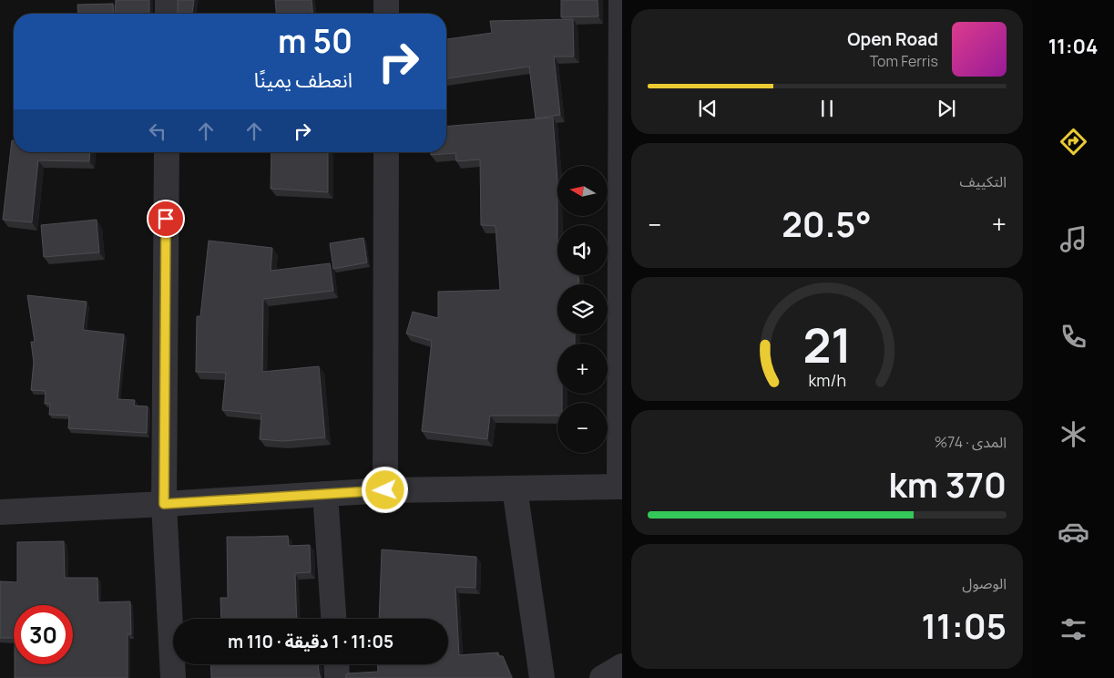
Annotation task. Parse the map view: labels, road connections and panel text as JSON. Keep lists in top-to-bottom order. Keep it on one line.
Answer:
{"north":"left","page":{"tabs":"11:04","turn":["50 m","انعطف يمينًا"],"song":["Open Road","Tom Ferris"],"tile":["التكييف",["المدى · 74%","370 km"],["الوصول","11:05"]],"map_buttons":["+","−"],"heat":["−","20.5°","+"],"limit":"30","trip":"11:05 · 1 دقيقة · 110 m","gauge":["21","km/h"]}}
